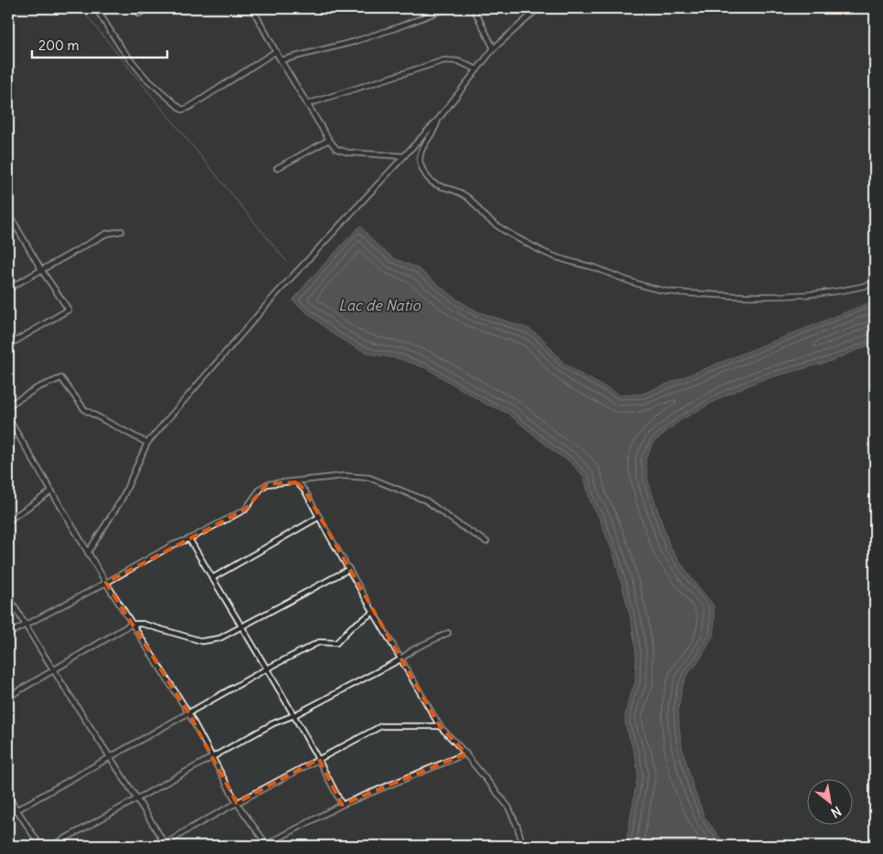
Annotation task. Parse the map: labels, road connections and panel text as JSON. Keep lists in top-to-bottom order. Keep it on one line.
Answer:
{"water":["Lac de Natio"],"scale_bar":"200 m","north":"bottom right"}
